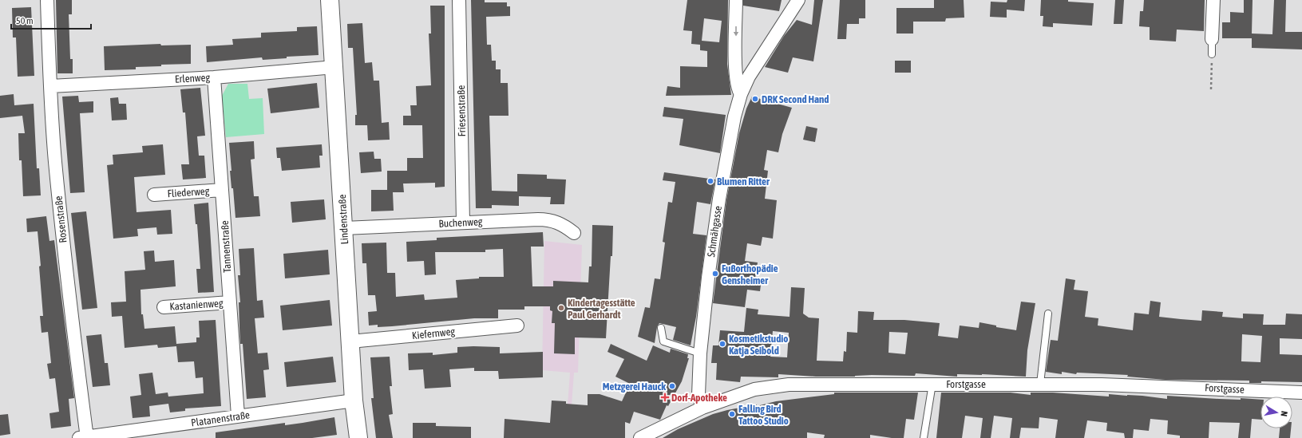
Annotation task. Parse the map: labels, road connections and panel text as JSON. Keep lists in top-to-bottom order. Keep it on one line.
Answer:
{"streets":{"main road":["Lindenstraße"],"street":["Erlenweg","Friesenstraße","Fliederweg","Rosenstraße","Buchenweg","Schmähgasse","Tannenstraße","Kastanienweg","Kiefernweg","Forstgasse","Platanenstraße"]},"crossings":[["Erlenweg","Rosenstraße"],["Erlenweg","Lindenstraße"],["Erlenweg","Tannenstraße"],["Friesenstraße","Buchenweg"],["Fliederweg","Tannenstraße"],["Rosenstraße","Platanenstraße"],["Lindenstraße","Buchenweg"],["Lindenstraße","Kiefernweg"],["Lindenstraße","Platanenstraße"],["Schmähgasse","Forstgasse"],["Tannenstraße","Kastanienweg"],["Tannenstraße","Platanenstraße"]],"places":{"other":["DRK Second Hand","Blumen Ritter","Fußorthopädie Gensheimer","Kindertagesstätte Paul Gerhardt","Kosmetikstudio Katja Seibold","Metzgerei Hauck","Falling Bird Tattoo Studio"],"health":["Dorf-Apotheke"]},"scale_bar":"50 m","north":"right"}
